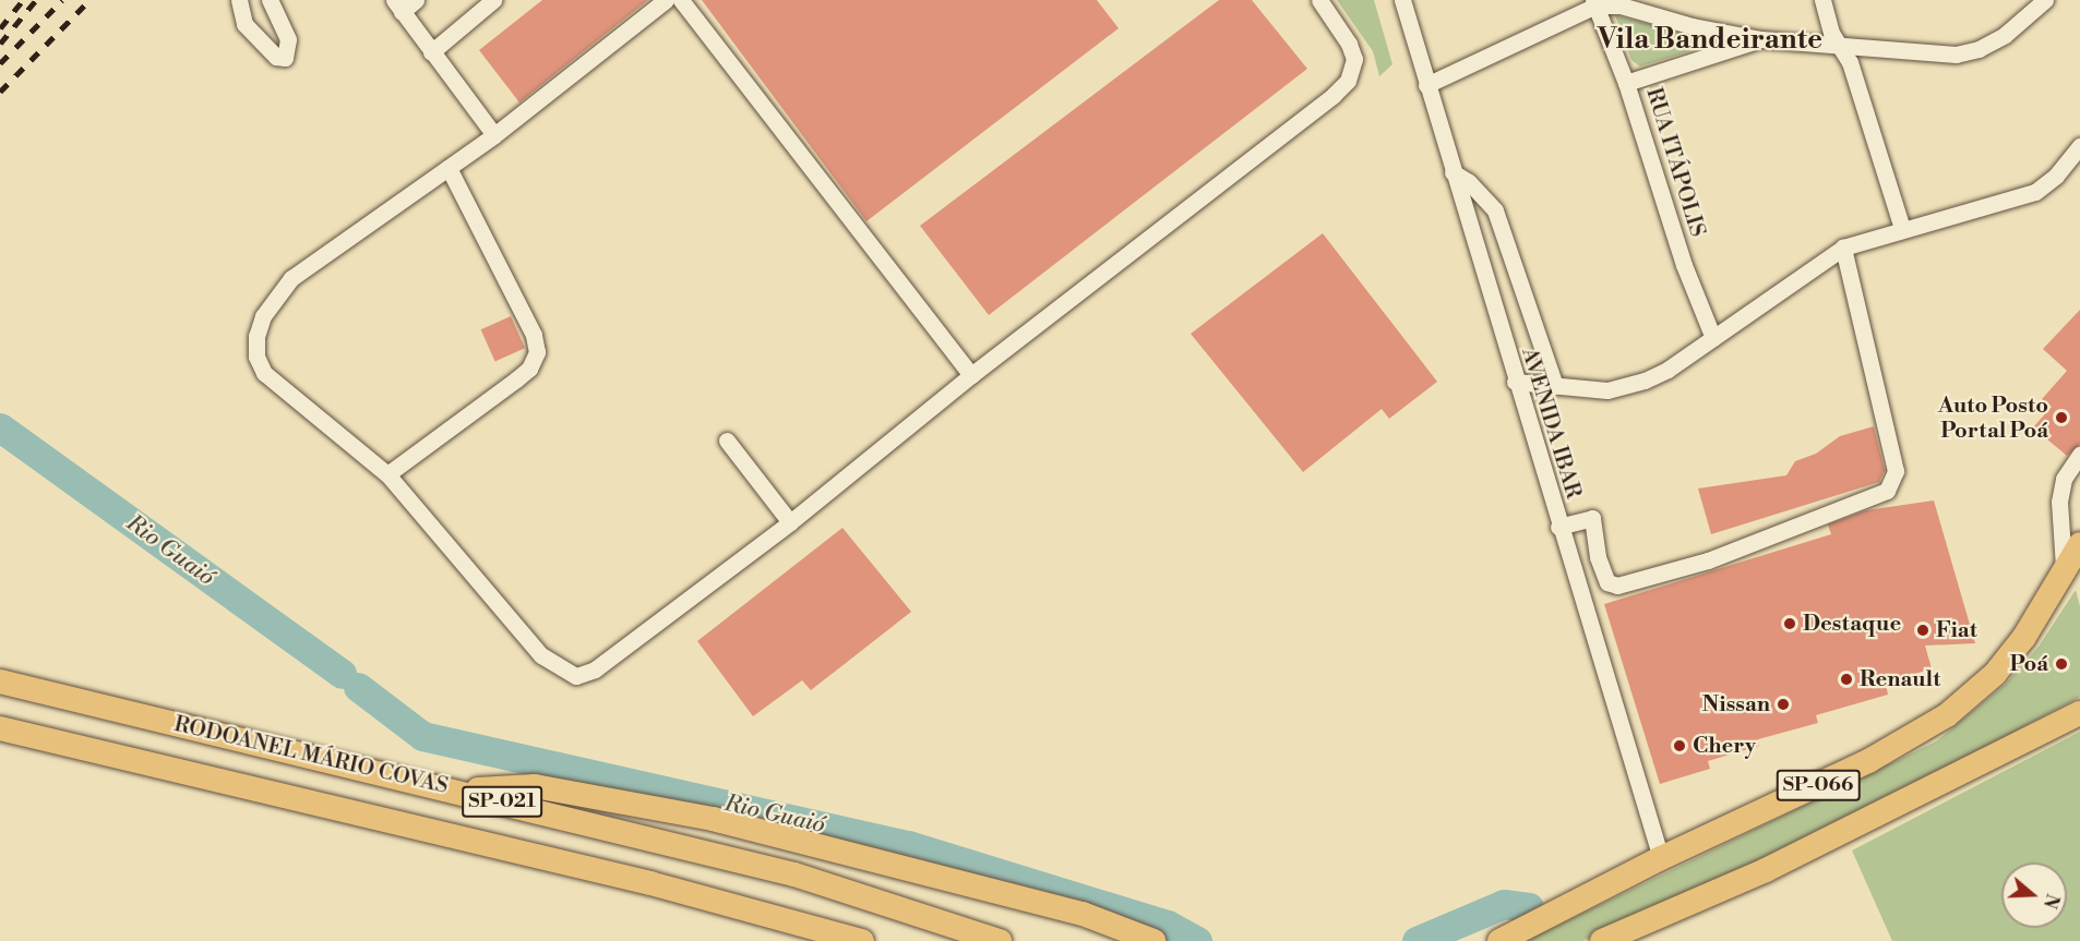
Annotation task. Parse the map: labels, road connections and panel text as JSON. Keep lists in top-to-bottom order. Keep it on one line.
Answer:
{"streets":{"highway":["RODOANEL MÁRIO COVAS","SP-066","SP-021"],"street":["RUA ITÁPOLIS","AVENIDA IBAR"]},"crossings":[["AVENIDA IBAR","SP-066"]],"districts":["Vila Bandeirante"],"water":["Rio Guaió"],"places":["Auto Posto Portal Poá","Destaque","Fiat","Poá","Renault","Nissan","Chery"],"north":"right"}
